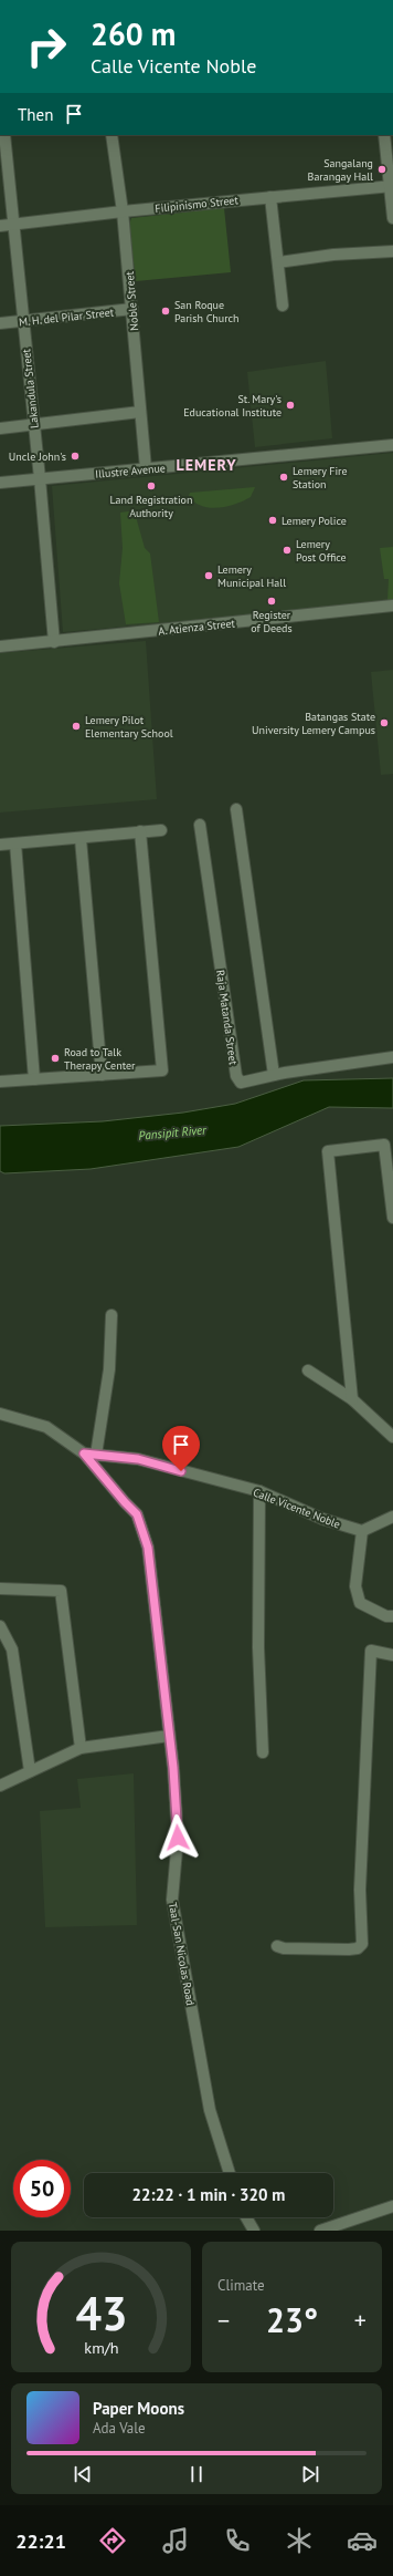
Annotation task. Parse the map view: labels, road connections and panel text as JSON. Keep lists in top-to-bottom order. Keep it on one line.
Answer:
{"streets":{"street":["Filipinismo Street","Noble Street","M. H. del Pilar Street","Lakandula Street","Illustre Avenue","A. Atienza Street","Raja Matanda Street","Calle Vicente Noble","Taal-San Nicolas Road"]},"crossings":[["Filipinismo Street","Noble Street"],["Filipinismo Street","Lakandula Street"],["Noble Street","M. H. del Pilar Street"],["Noble Street","Illustre Avenue"],["M. H. del Pilar Street","Lakandula Street"],["Lakandula Street","Illustre Avenue"],["Lakandula Street","A. Atienza Street"],["Calle Vicente Noble","Taal-San Nicolas Road"]],"districts":["LEMERY"],"water":["Pansipit River"],"places":["Sangalang Barangay Hall","San Roque Parish Church","St. Mary's Educational Institute","Uncle John's","Lemery Fire Station","Land Registration Authority","Lemery Police","Lemery Post Office","Lemery Municipal Hall","Register of Deeds","Batangas State University Lemery Campus","Lemery Pilot Elementary School","Road to Talk Therapy Center"],"page":{"turn":["260 m","Calle Vicente Noble"],"then":"Then","limit":"50","trip":"22:22 · 1 min · 320 m","tile":"Climate","heat":["−","23°","+"],"song":["Paper Moons","Ada Vale"],"tabs":"22:21","gauge":["43","km/h"]}}
